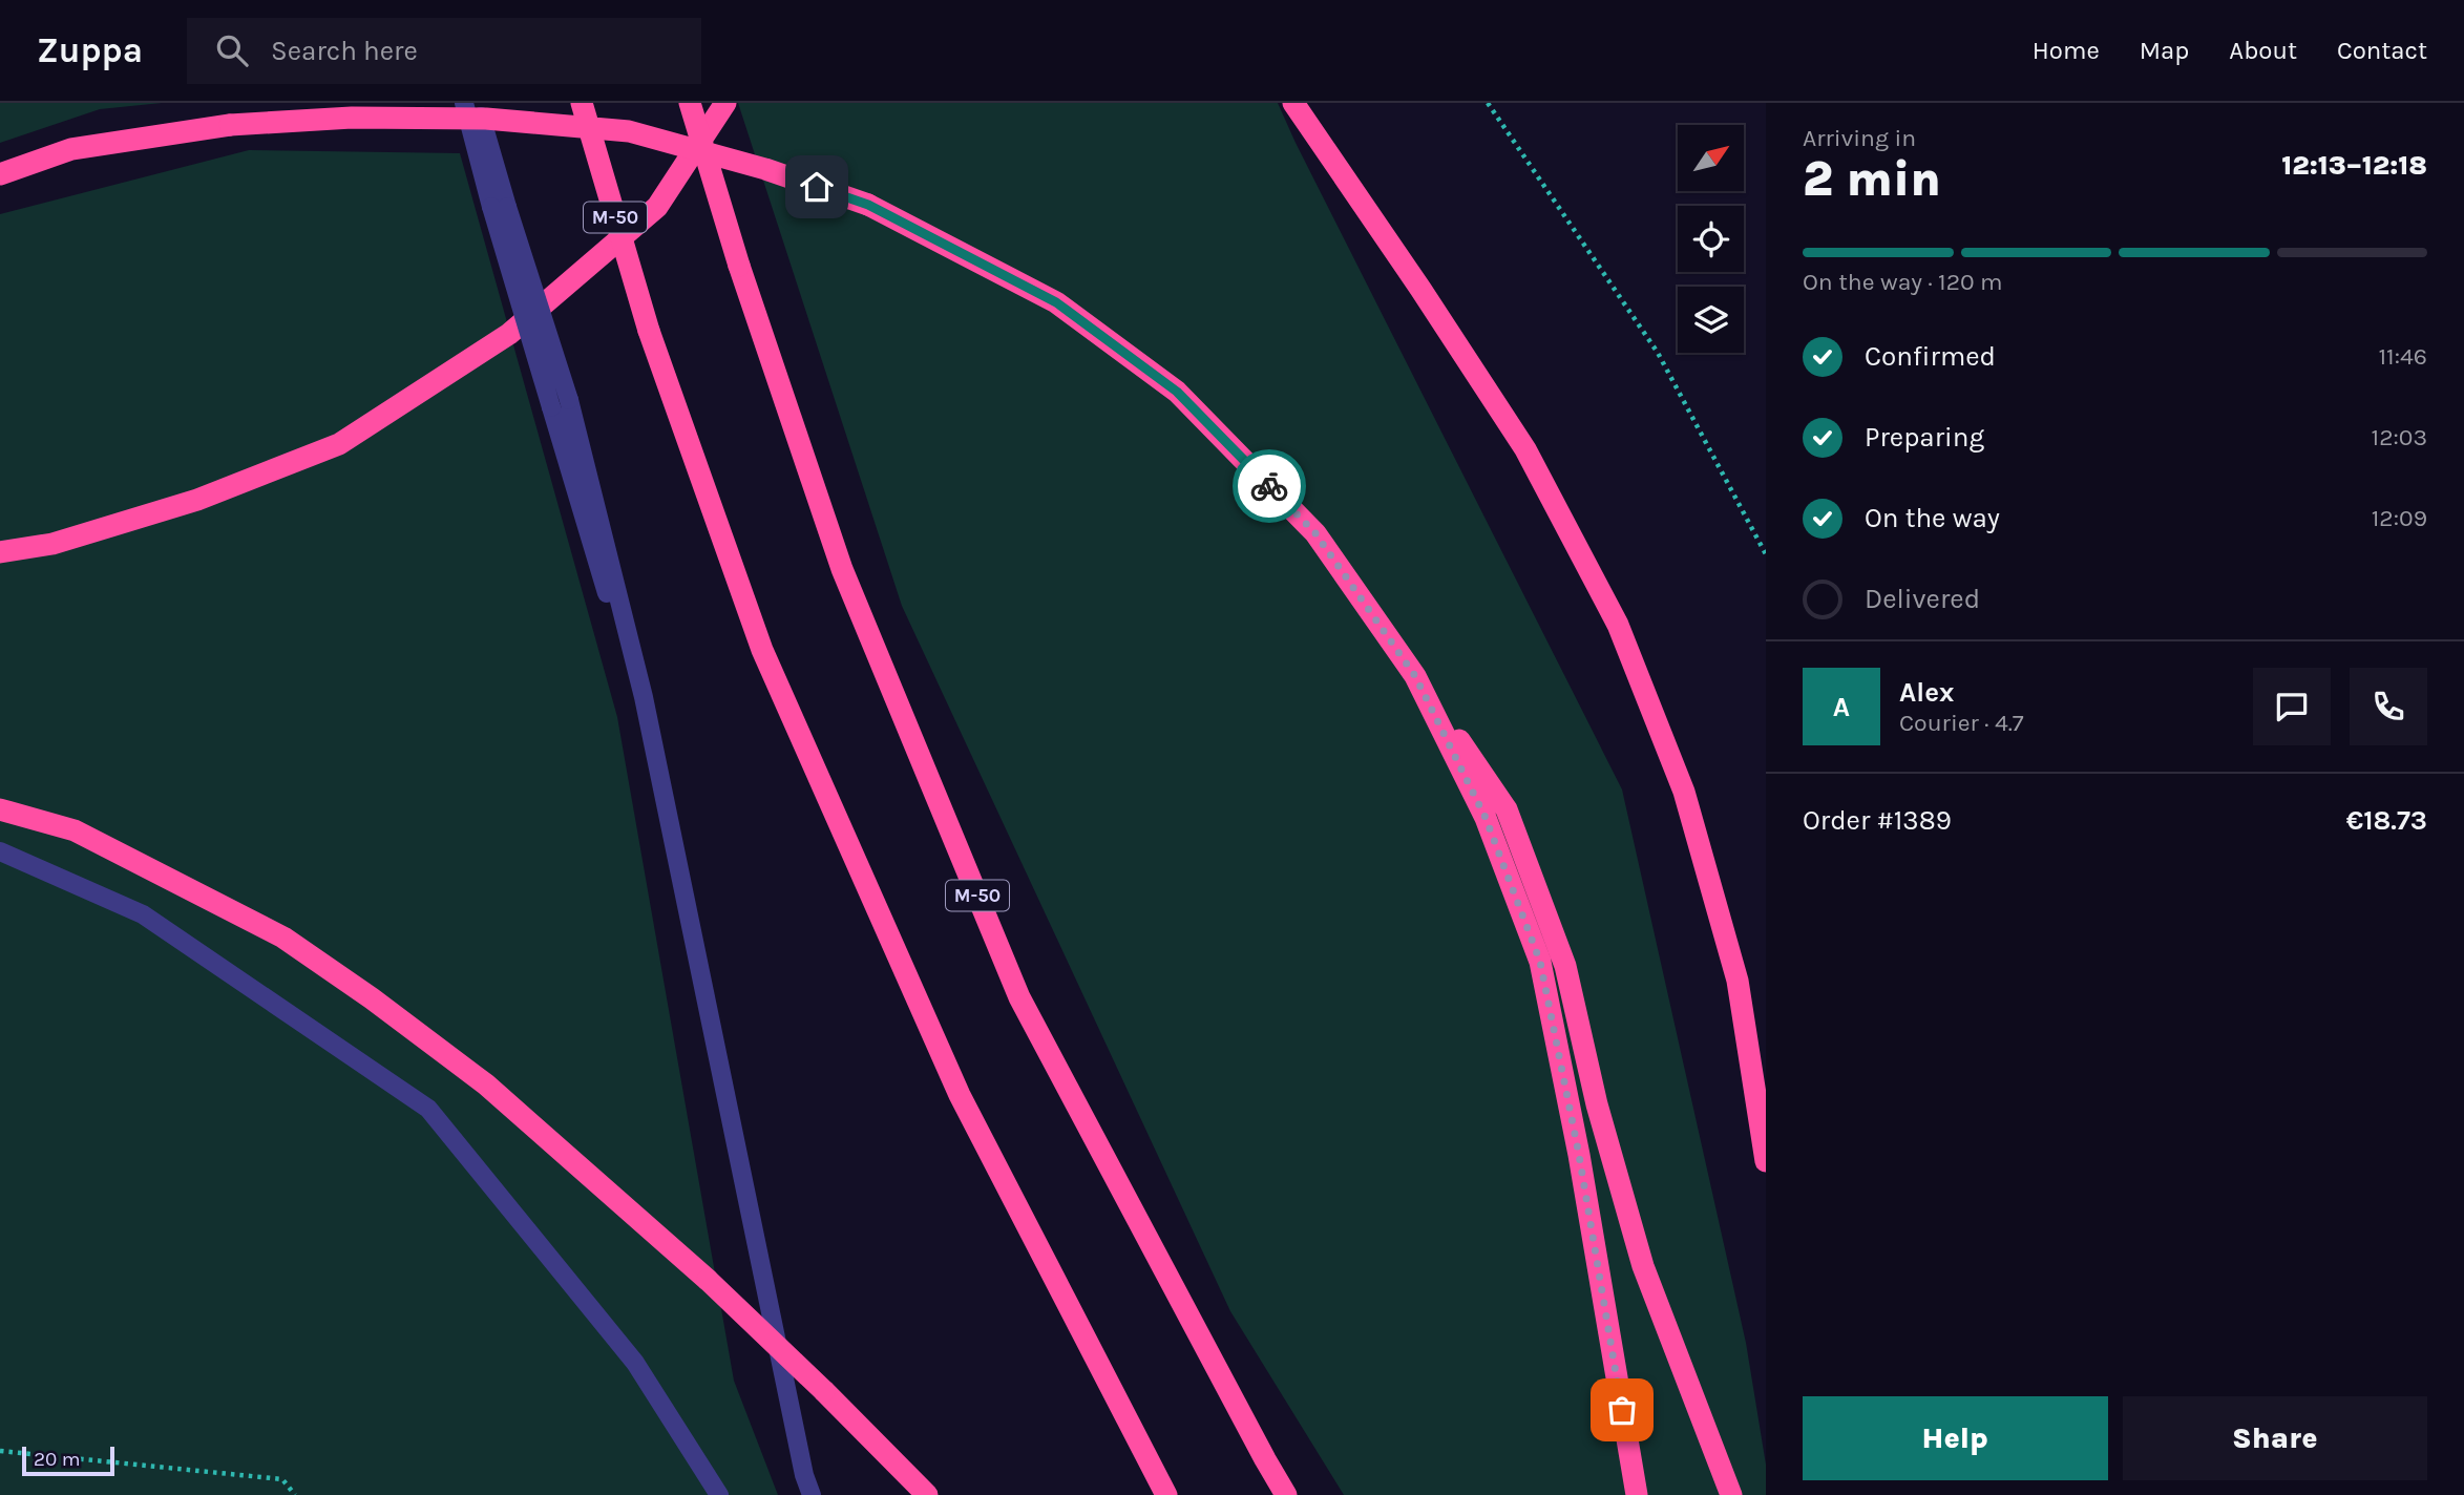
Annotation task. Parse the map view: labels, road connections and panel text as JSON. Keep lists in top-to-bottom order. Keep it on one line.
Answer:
{"streets":{"highway":["M-50"]},"scale_bar":"20 m","north":"top right","page":{"header":"Zuppa","search":"Search here","nav":["Home","Map","About","Contact"],"heading":["2 min","Arriving in","12:13–12:18"],"panel":["Alex","Courier · 4.7","Order #1389","€18.73"],"bar":"On the way · 120 m","list":[["Confirmed","11:46"],["Preparing","12:03"],["On the way","12:09"],"Delivered"],"round":"A","buttons":["Help","Share"],"scale":"20 m"}}
